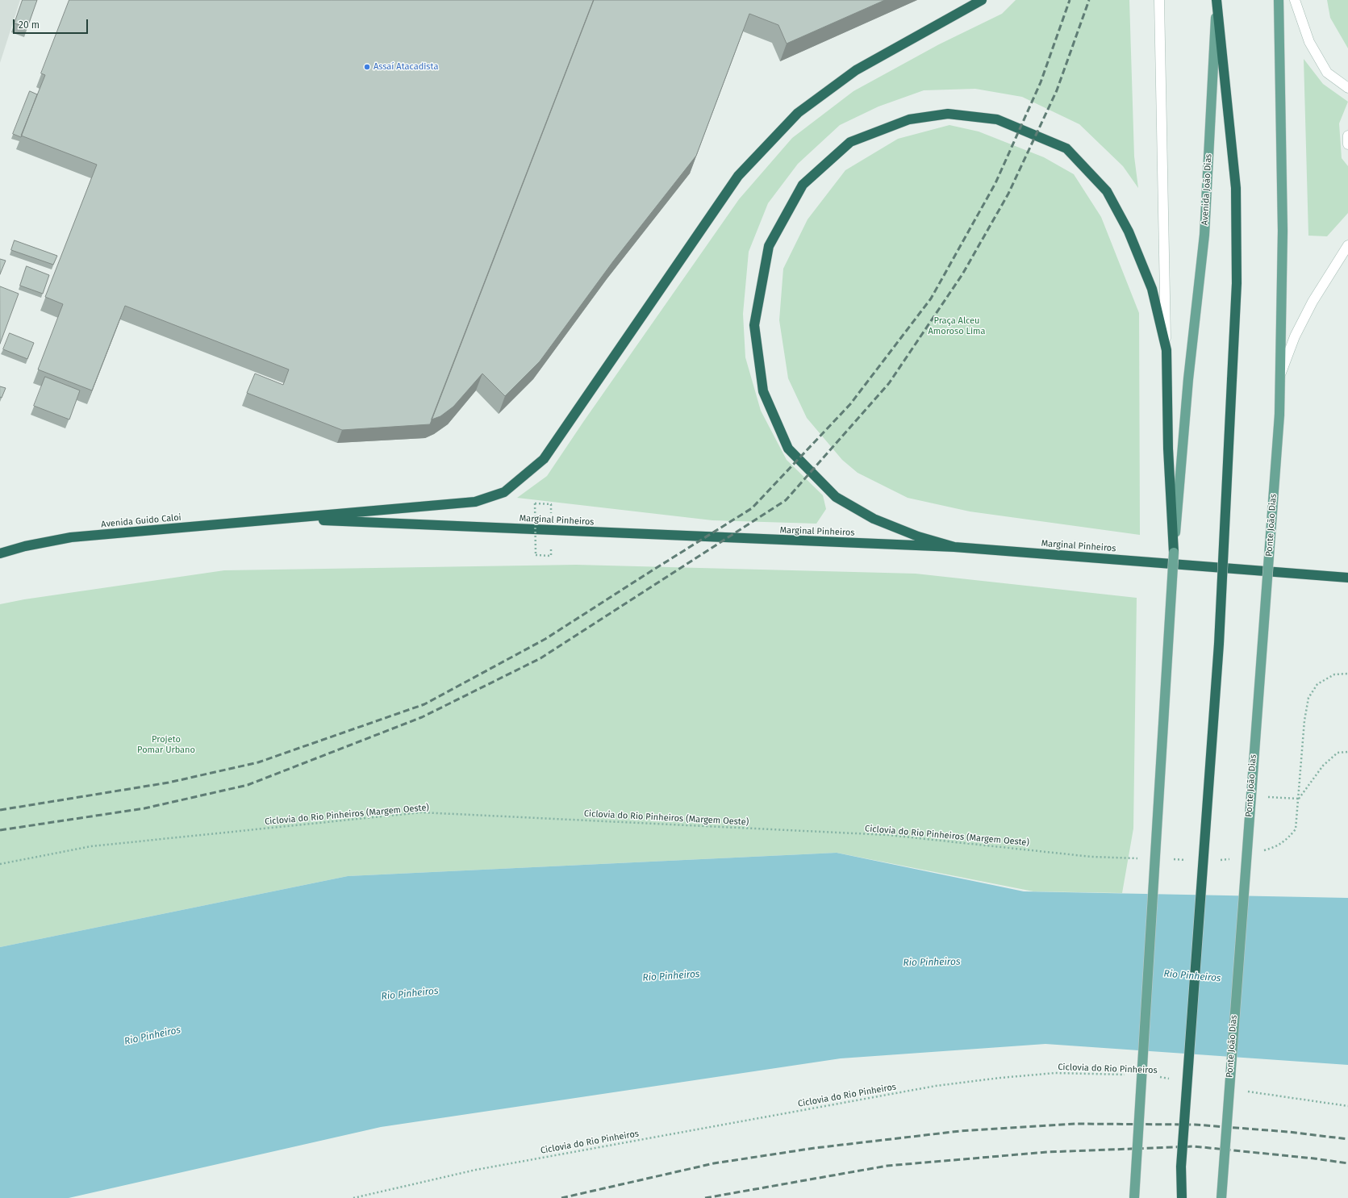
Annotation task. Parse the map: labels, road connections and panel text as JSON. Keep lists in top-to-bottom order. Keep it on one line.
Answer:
{"streets":{"highway":["Marginal Pinheiros","Avenida Guido Caloi"],"main road":["Avenida João Dias","Ponte João Dias"],"path":["Ciclovia do Rio Pinheiros (Margem Oeste)","Ciclovia do Rio Pinheiros"]},"crossings":[["Marginal Pinheiros","Avenida Guido Caloi"]],"water":["Rio Pinheiros"],"parks":["Praça Alceu Amoroso Lima","Projeto Pomar Urbano"],"places":["Assaí Atacadista"],"scale_bar":"20 m"}
